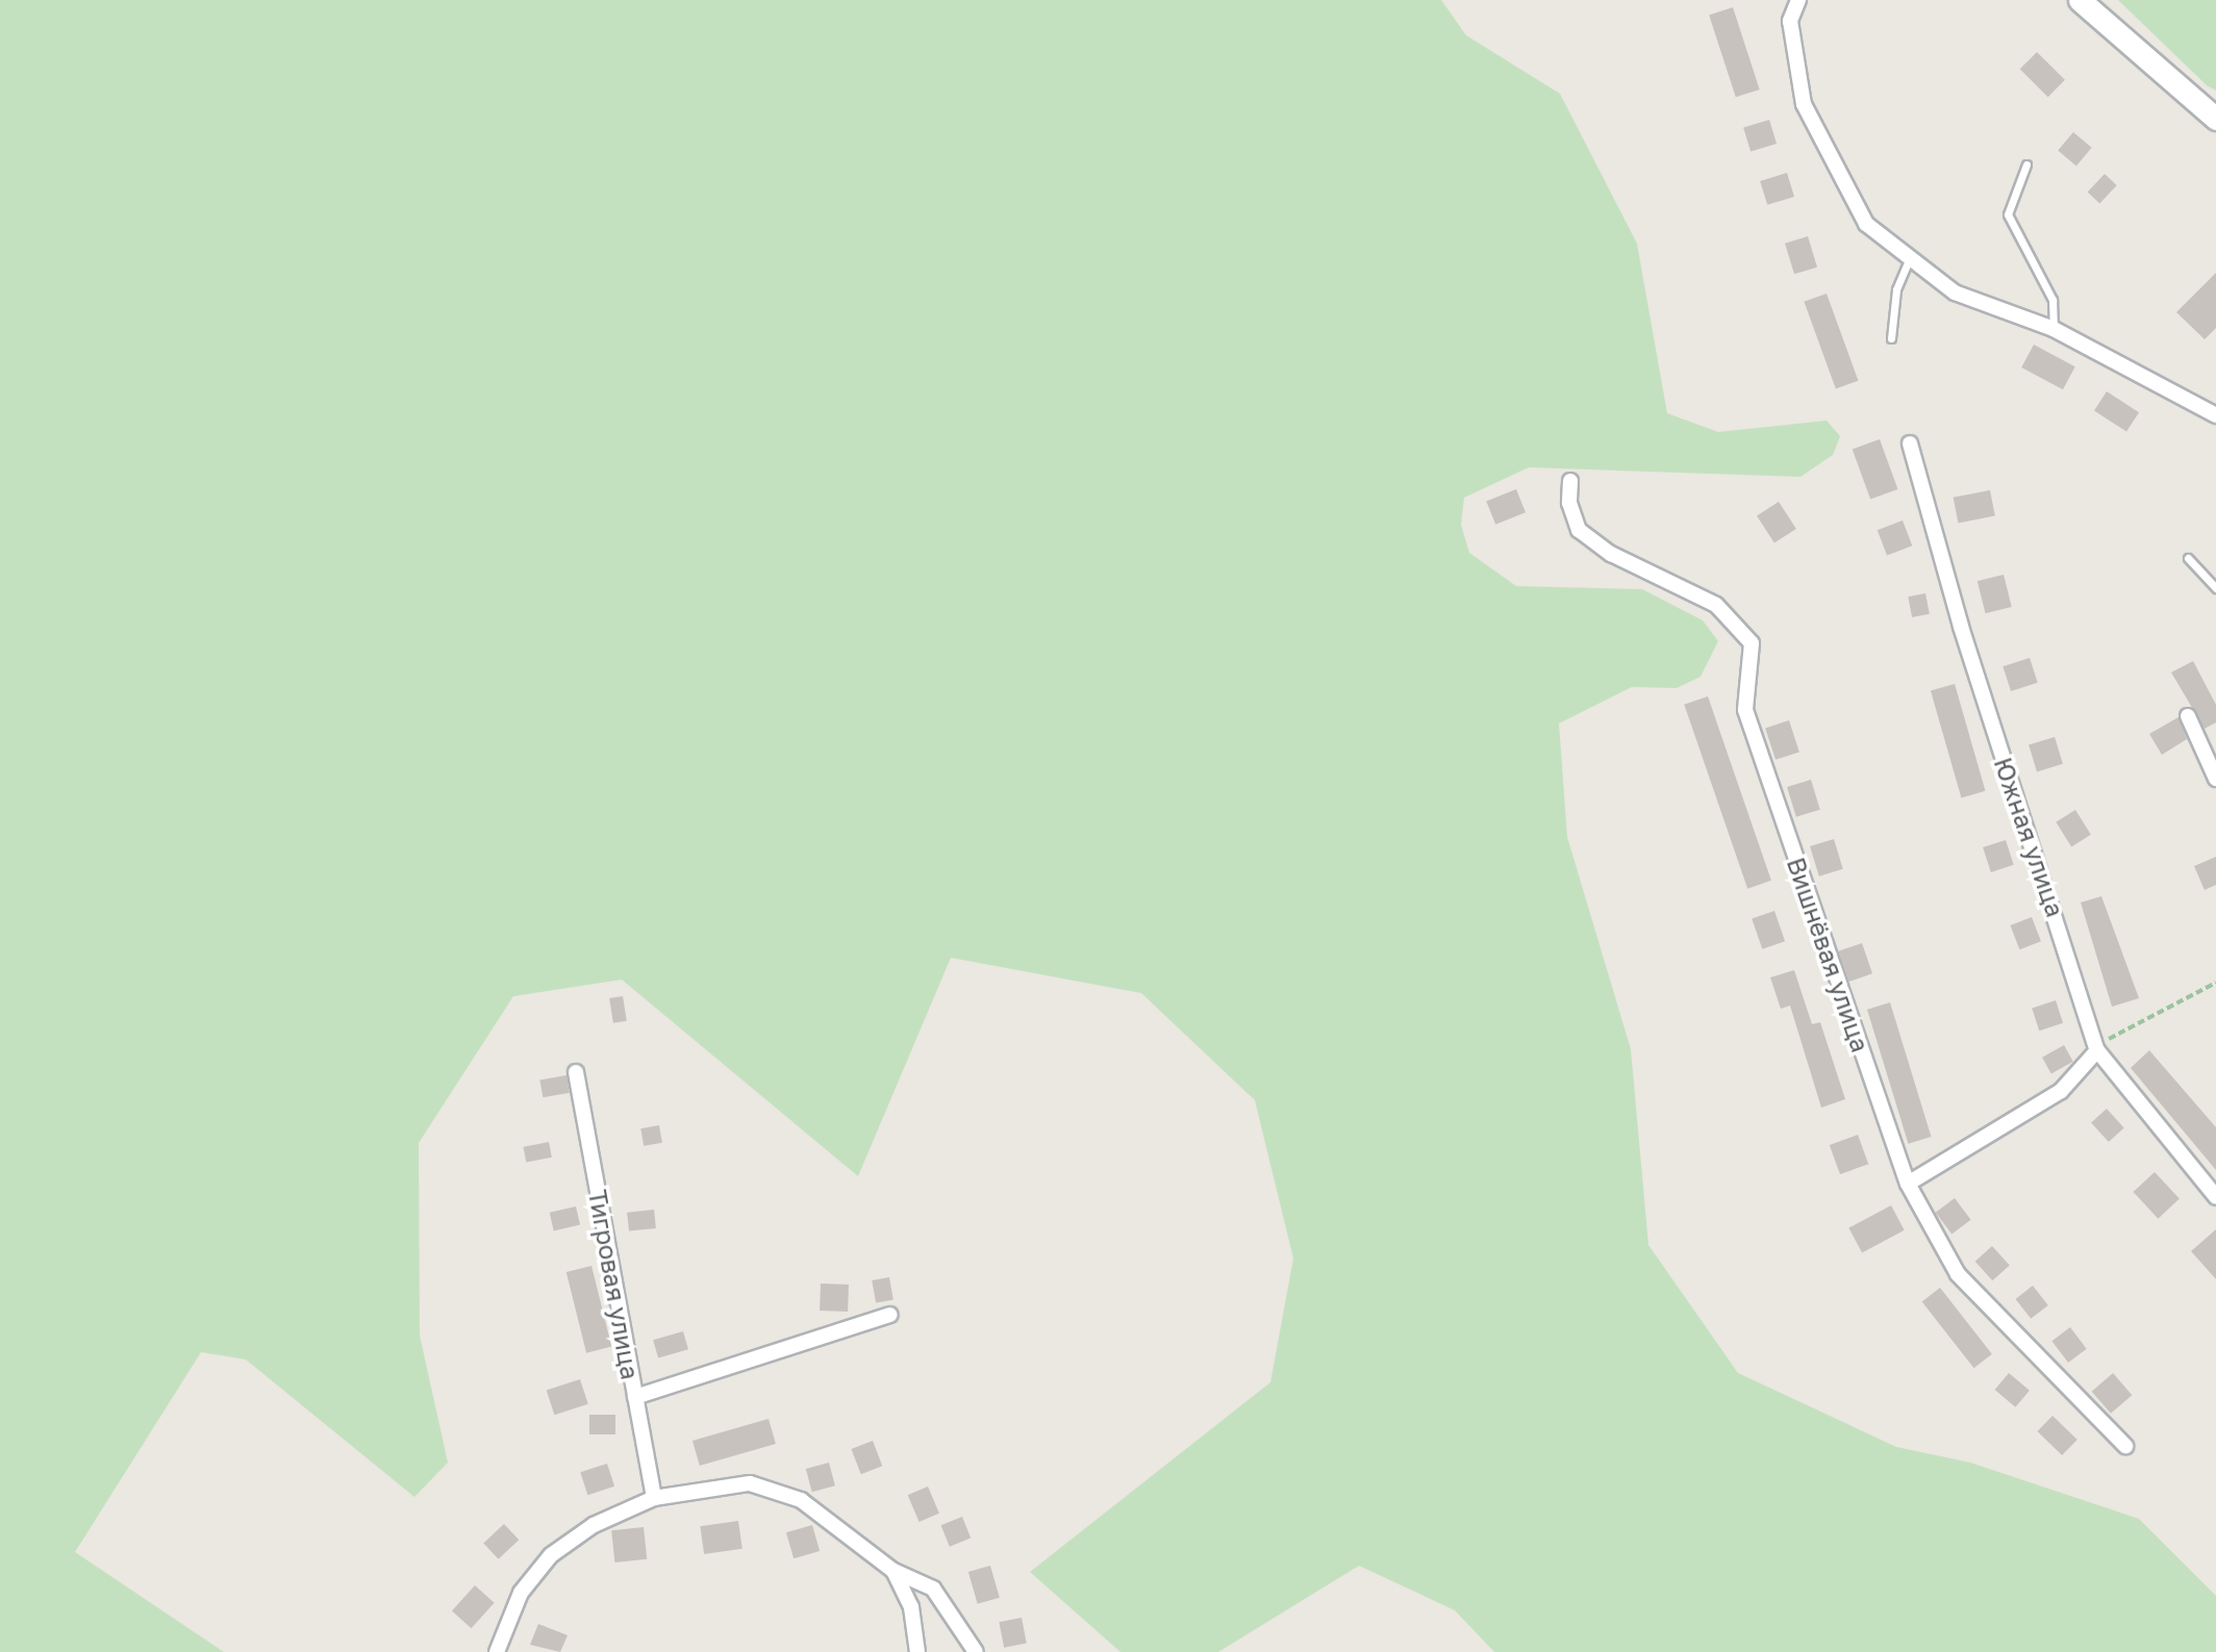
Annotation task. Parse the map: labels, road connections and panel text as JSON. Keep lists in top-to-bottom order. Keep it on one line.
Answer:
{"streets":{"street":["Южная улица","Вишнёвая улица","Тигровая улица"]}}
